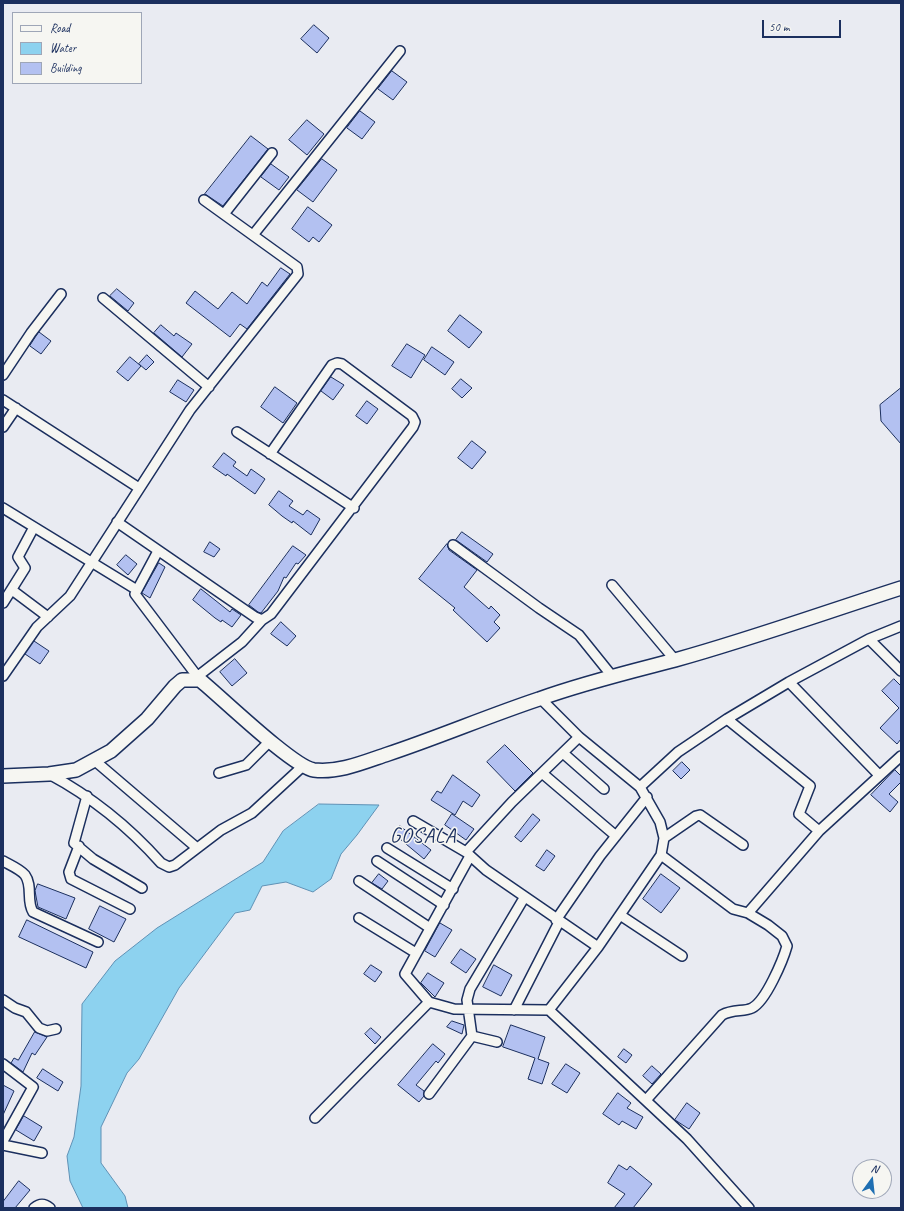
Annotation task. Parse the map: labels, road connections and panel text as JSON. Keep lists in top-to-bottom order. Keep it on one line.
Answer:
{"districts":["GOSALA"],"legend":["Road","Water","Building"],"scale_bar":"50 m","north":"top"}
